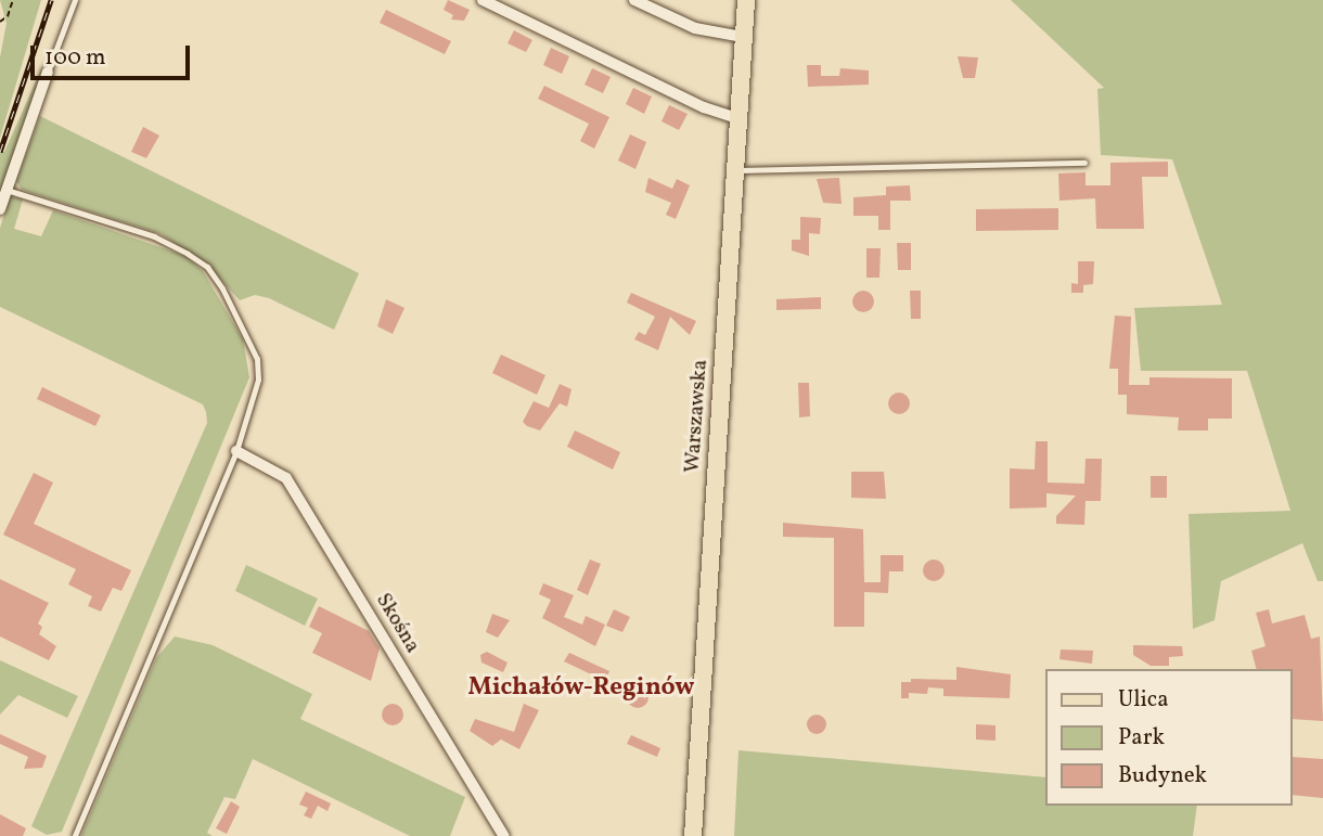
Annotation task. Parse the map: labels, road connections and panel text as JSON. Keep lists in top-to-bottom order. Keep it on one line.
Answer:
{"streets":{"main road":["Warszawska"],"street":["Skośna"]},"districts":["Michałów-Reginów"],"legend":["Ulica","Park","Budynek"],"scale_bar":"100 m"}
